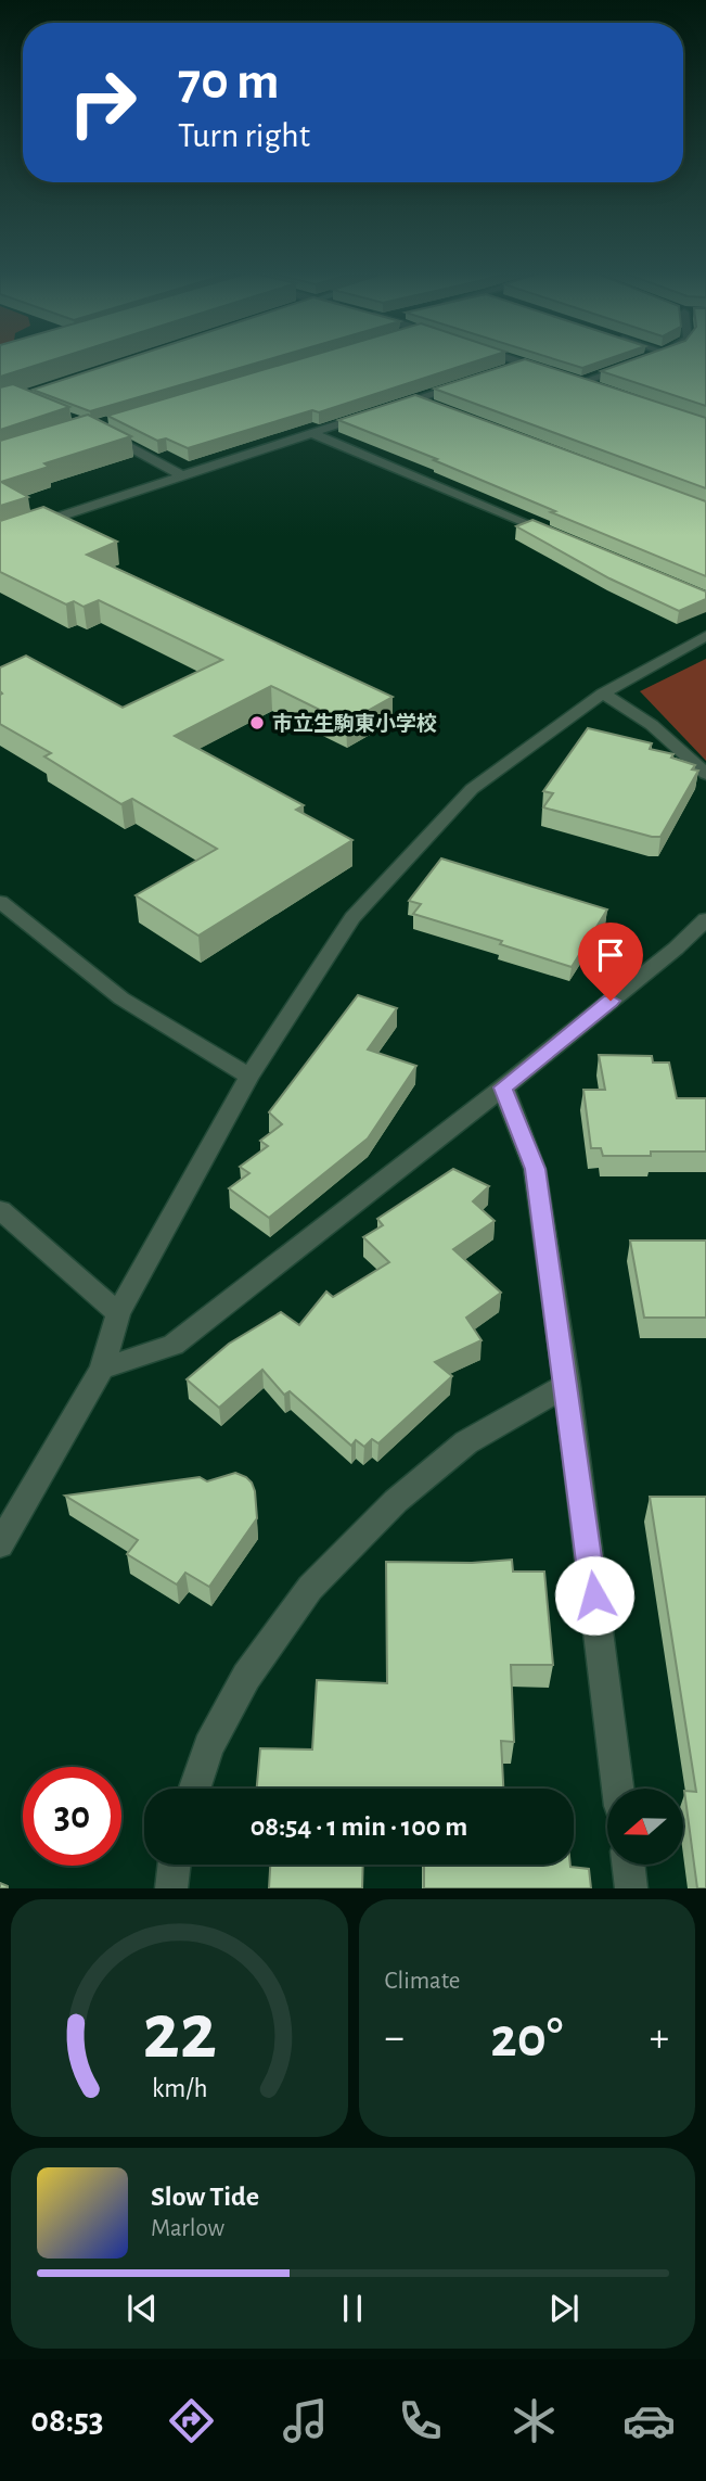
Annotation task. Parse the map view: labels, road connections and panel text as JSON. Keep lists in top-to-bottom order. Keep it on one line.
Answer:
{"places":["市立生駒東小学校"],"north":"left","page":{"turn":["70 m","Turn right"],"limit":"30","trip":"08:54 · 1 min · 100 m","tile":"Climate","heat":["−","20°","+"],"song":["Slow Tide","Marlow"],"tabs":"08:53","gauge":["22","km/h"]}}
